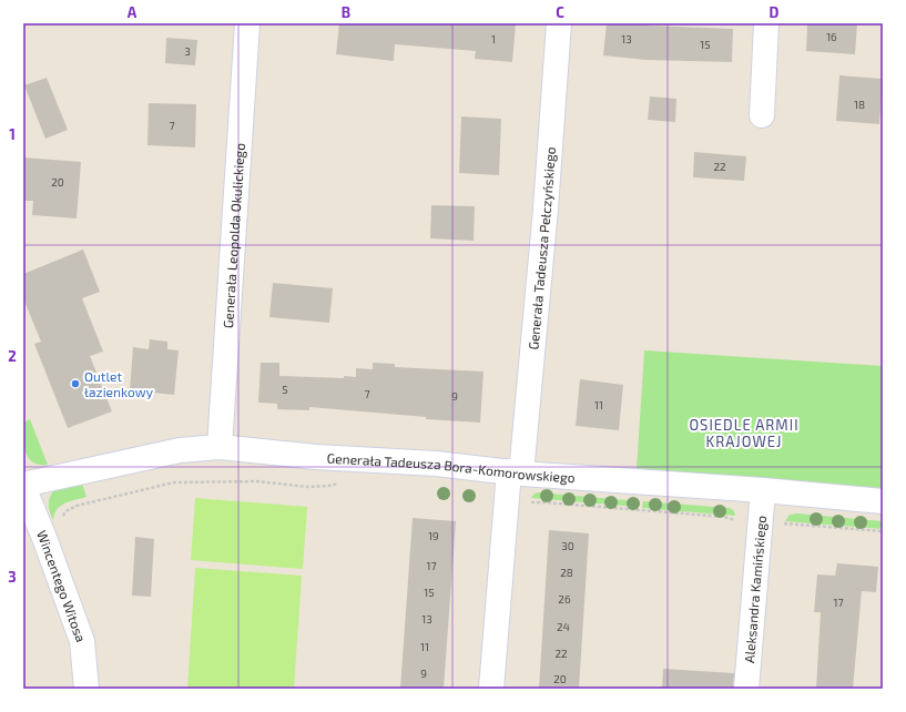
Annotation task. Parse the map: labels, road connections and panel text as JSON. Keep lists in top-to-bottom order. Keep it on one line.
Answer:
{"streets":{"street":["Generała Leopolda Okulickiego","Generała Tadeusza Pełczyńskiego","Generała Tadeusza Bora-Komorowskiego","Wincentego Witosa","Aleksandra Kamińskiego"]},"crossings":[["Generała Leopolda Okulickiego","Generała Tadeusza Bora-Komorowskiego"],["Generała Tadeusza Pełczyńskiego","Generała Tadeusza Bora-Komorowskiego"],["Generała Tadeusza Bora-Komorowskiego","Wincentego Witosa"],["Generała Tadeusza Bora-Komorowskiego","Aleksandra Kamińskiego"]],"districts":["OSIEDLE ARMII KRAJOWEJ"],"places":["Outlet łazienkowy"],"house_numbers":["16","1","13","15","3","18","7","22","20","5","7","9","11","19","30","17","28","15","26","17","13","24","11","22","9","20"],"grid":{"columns":["A","B","C","D"],"rows":["1","2","3"]}}
